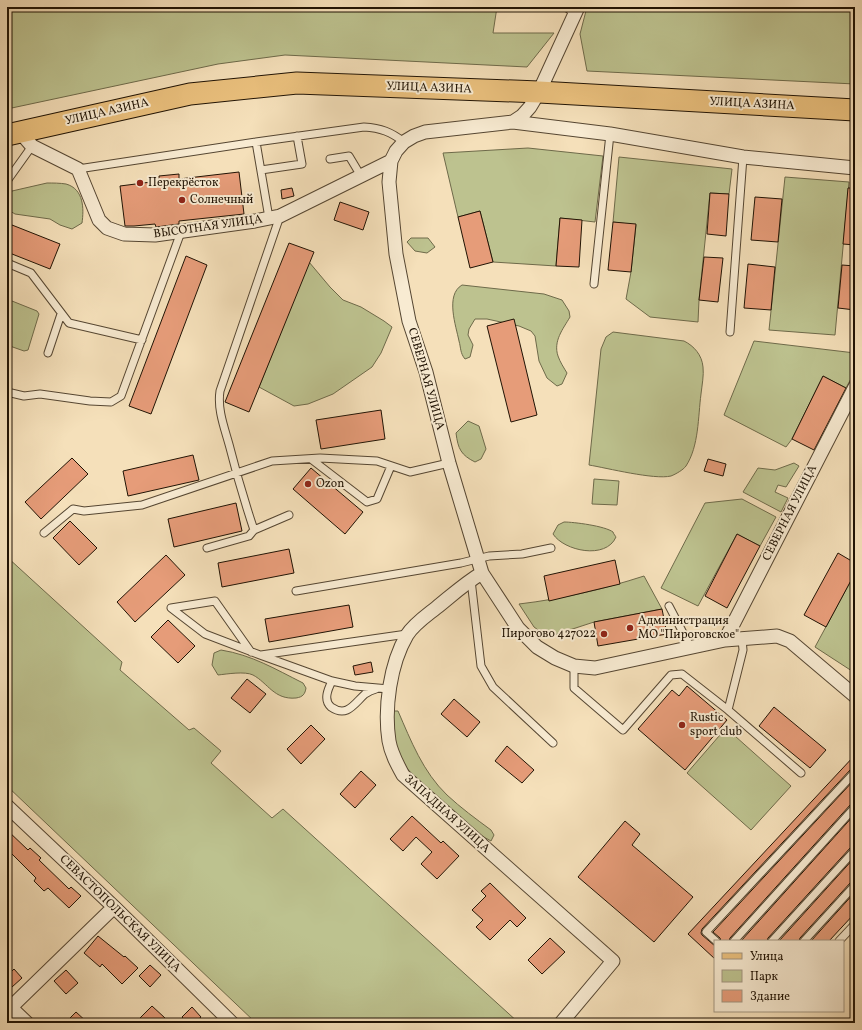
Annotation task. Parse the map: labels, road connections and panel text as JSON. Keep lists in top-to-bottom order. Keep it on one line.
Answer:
{"streets":{"main road":["УЛИЦА АЗИНА"],"street":["ВЫСОТНАЯ УЛИЦА","СЕВЕРНАЯ УЛИЦА","ЗАПАДНАЯ УЛИЦА","СЕВАСТОПОЛЬСКАЯ УЛИЦА"]},"crossings":[["ВЫСОТНАЯ УЛИЦА","СЕВЕРНАЯ УЛИЦА"],["СЕВЕРНАЯ УЛИЦА","ЗАПАДНАЯ УЛИЦА"]],"places":["Перекрёсток","Солнечный","Ozon","Администрация МО \"Пироговское\"","Пирогово 427022","Rustic sport club"],"legend":["Улица","Парк","Здание"]}
